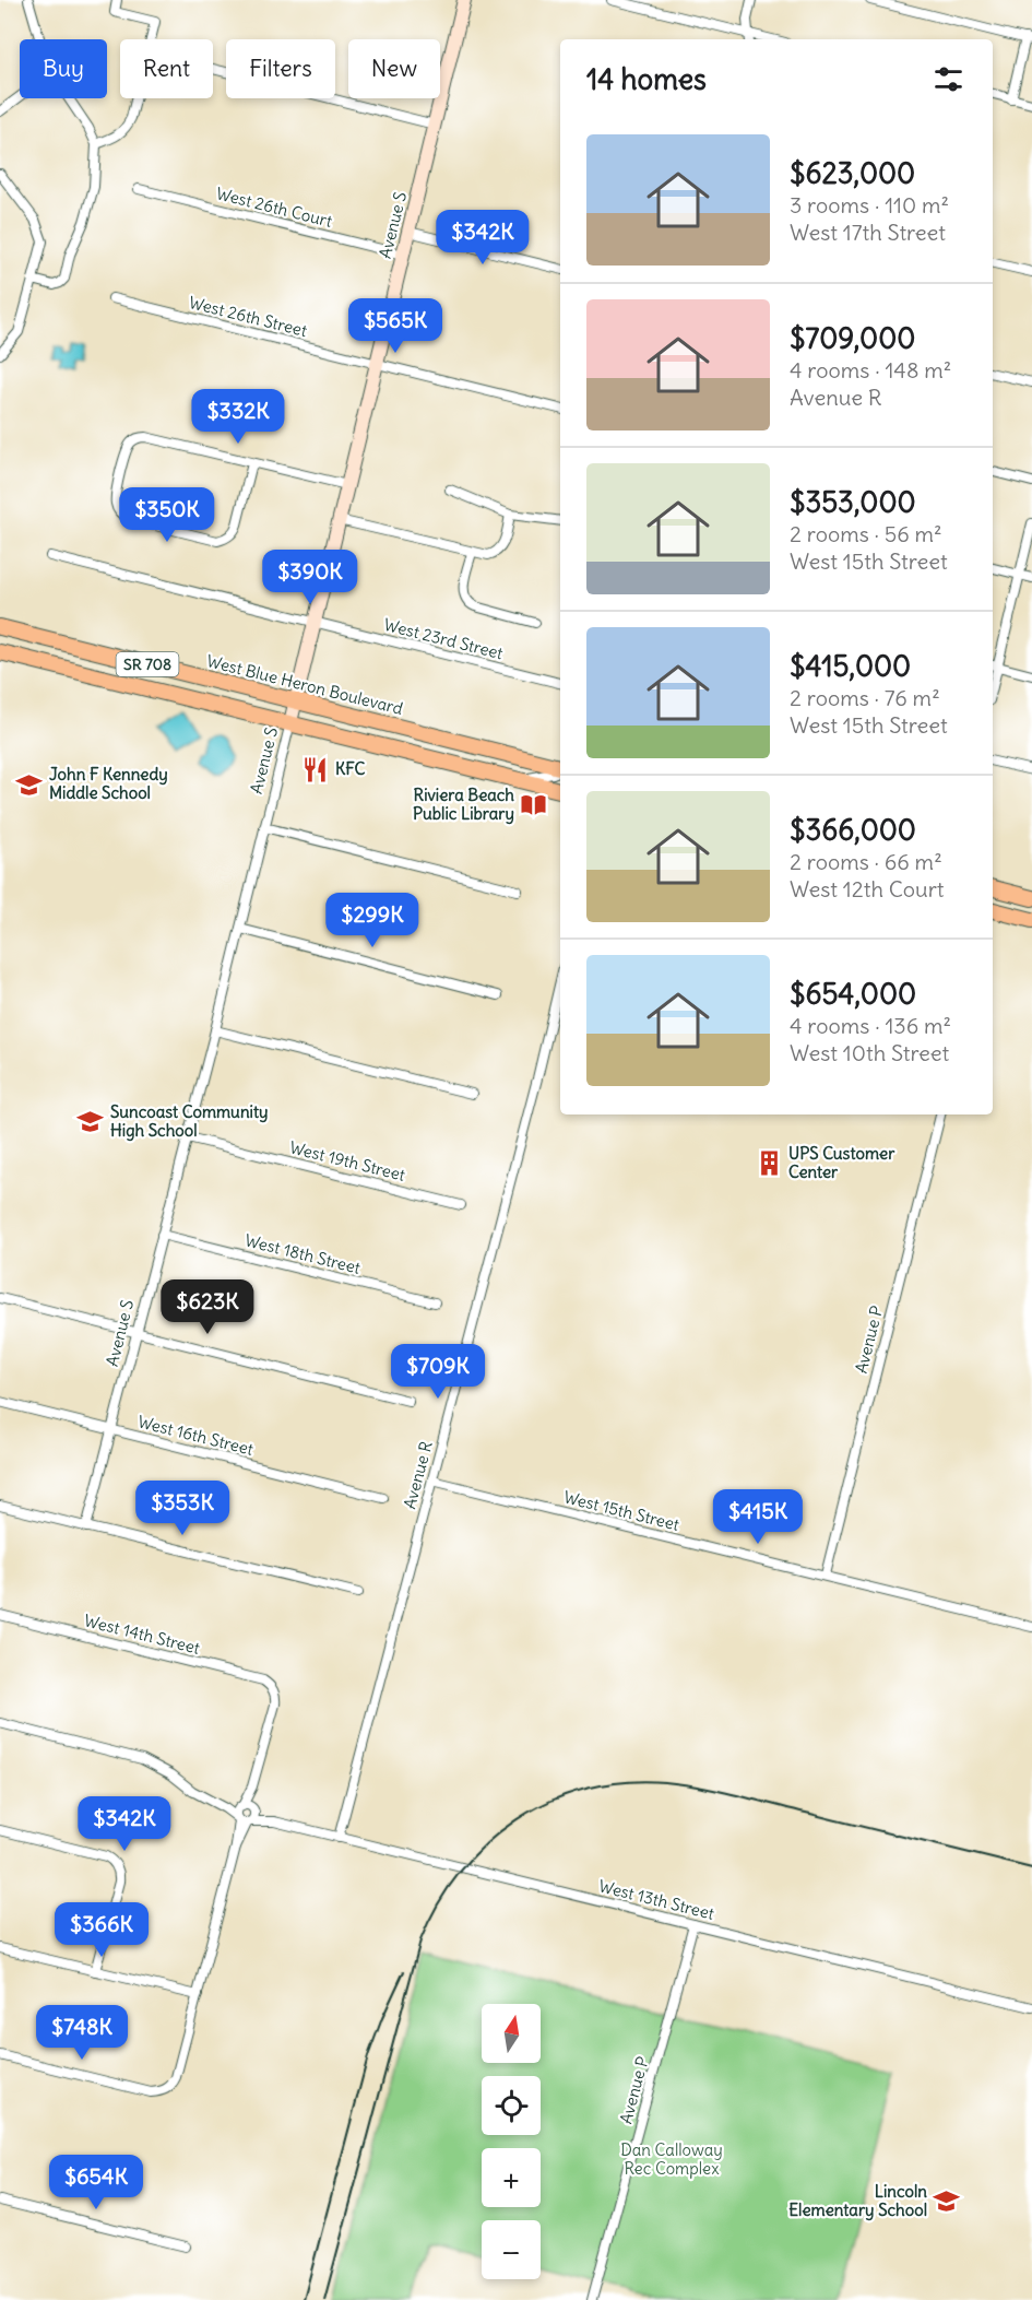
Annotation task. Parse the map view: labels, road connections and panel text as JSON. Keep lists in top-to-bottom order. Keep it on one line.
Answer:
{"streets":{"main road":["SR 708","West Blue Heron Boulevard"],"street":["West 26th Court","Avenue S","West 26th Street","West 23rd Street","West 19th Street","West 18th Street","Avenue P","West 16th Street","Avenue R","West 15th Street","West 14th Street","West 13th Street"]},"crossings":[["West 26th Court","Avenue S"],["Avenue S","West 26th Street"],["Avenue S","West 23rd Street"],["Avenue S","SR 708"],["Avenue S","West Blue Heron Boulevard"],["Avenue S","West 19th Street"],["Avenue S","West 18th Street"],["Avenue S","West 16th Street"],["Avenue P","West 15th Street"],["Avenue P","West 13th Street"],["Avenue R","West 15th Street"],["Avenue R","West 13th Street"]],"parks":["Dan Calloway Rec Complex"],"places":{"restaurant":["KFC"],"school or university":["John F Kennedy Middle School","Suncoast Community High School","Lincoln Elementary School"],"library":["Riviera Beach Public Library"],"building":["UPS Customer Center"]},"north":"top","page":{"chip":["Buy","Rent","Filters","New"],"heading":"14 homes","list":[{"name":"$623,000","note":"3 rooms · 110 m² · West 17th Street"},{"name":"$709,000","note":"4 rooms · 148 m² · Avenue R"},{"name":"$353,000","note":"2 rooms · 56 m² · West 15th Street"},{"name":"$415,000","note":"2 rooms · 76 m² · West 15th Street"},{"name":"$366,000","note":"2 rooms · 66 m² · West 12th Court"},{"name":"$654,000","note":"4 rooms · 136 m² · West 10th Street"}],"price":["$342K","$565K","$332K","$350K","$390K","$299K","$623K","$709K","$353K","$415K","$342K","$366K","$748K","$654K"],"map_buttons":["+","−"]}}
